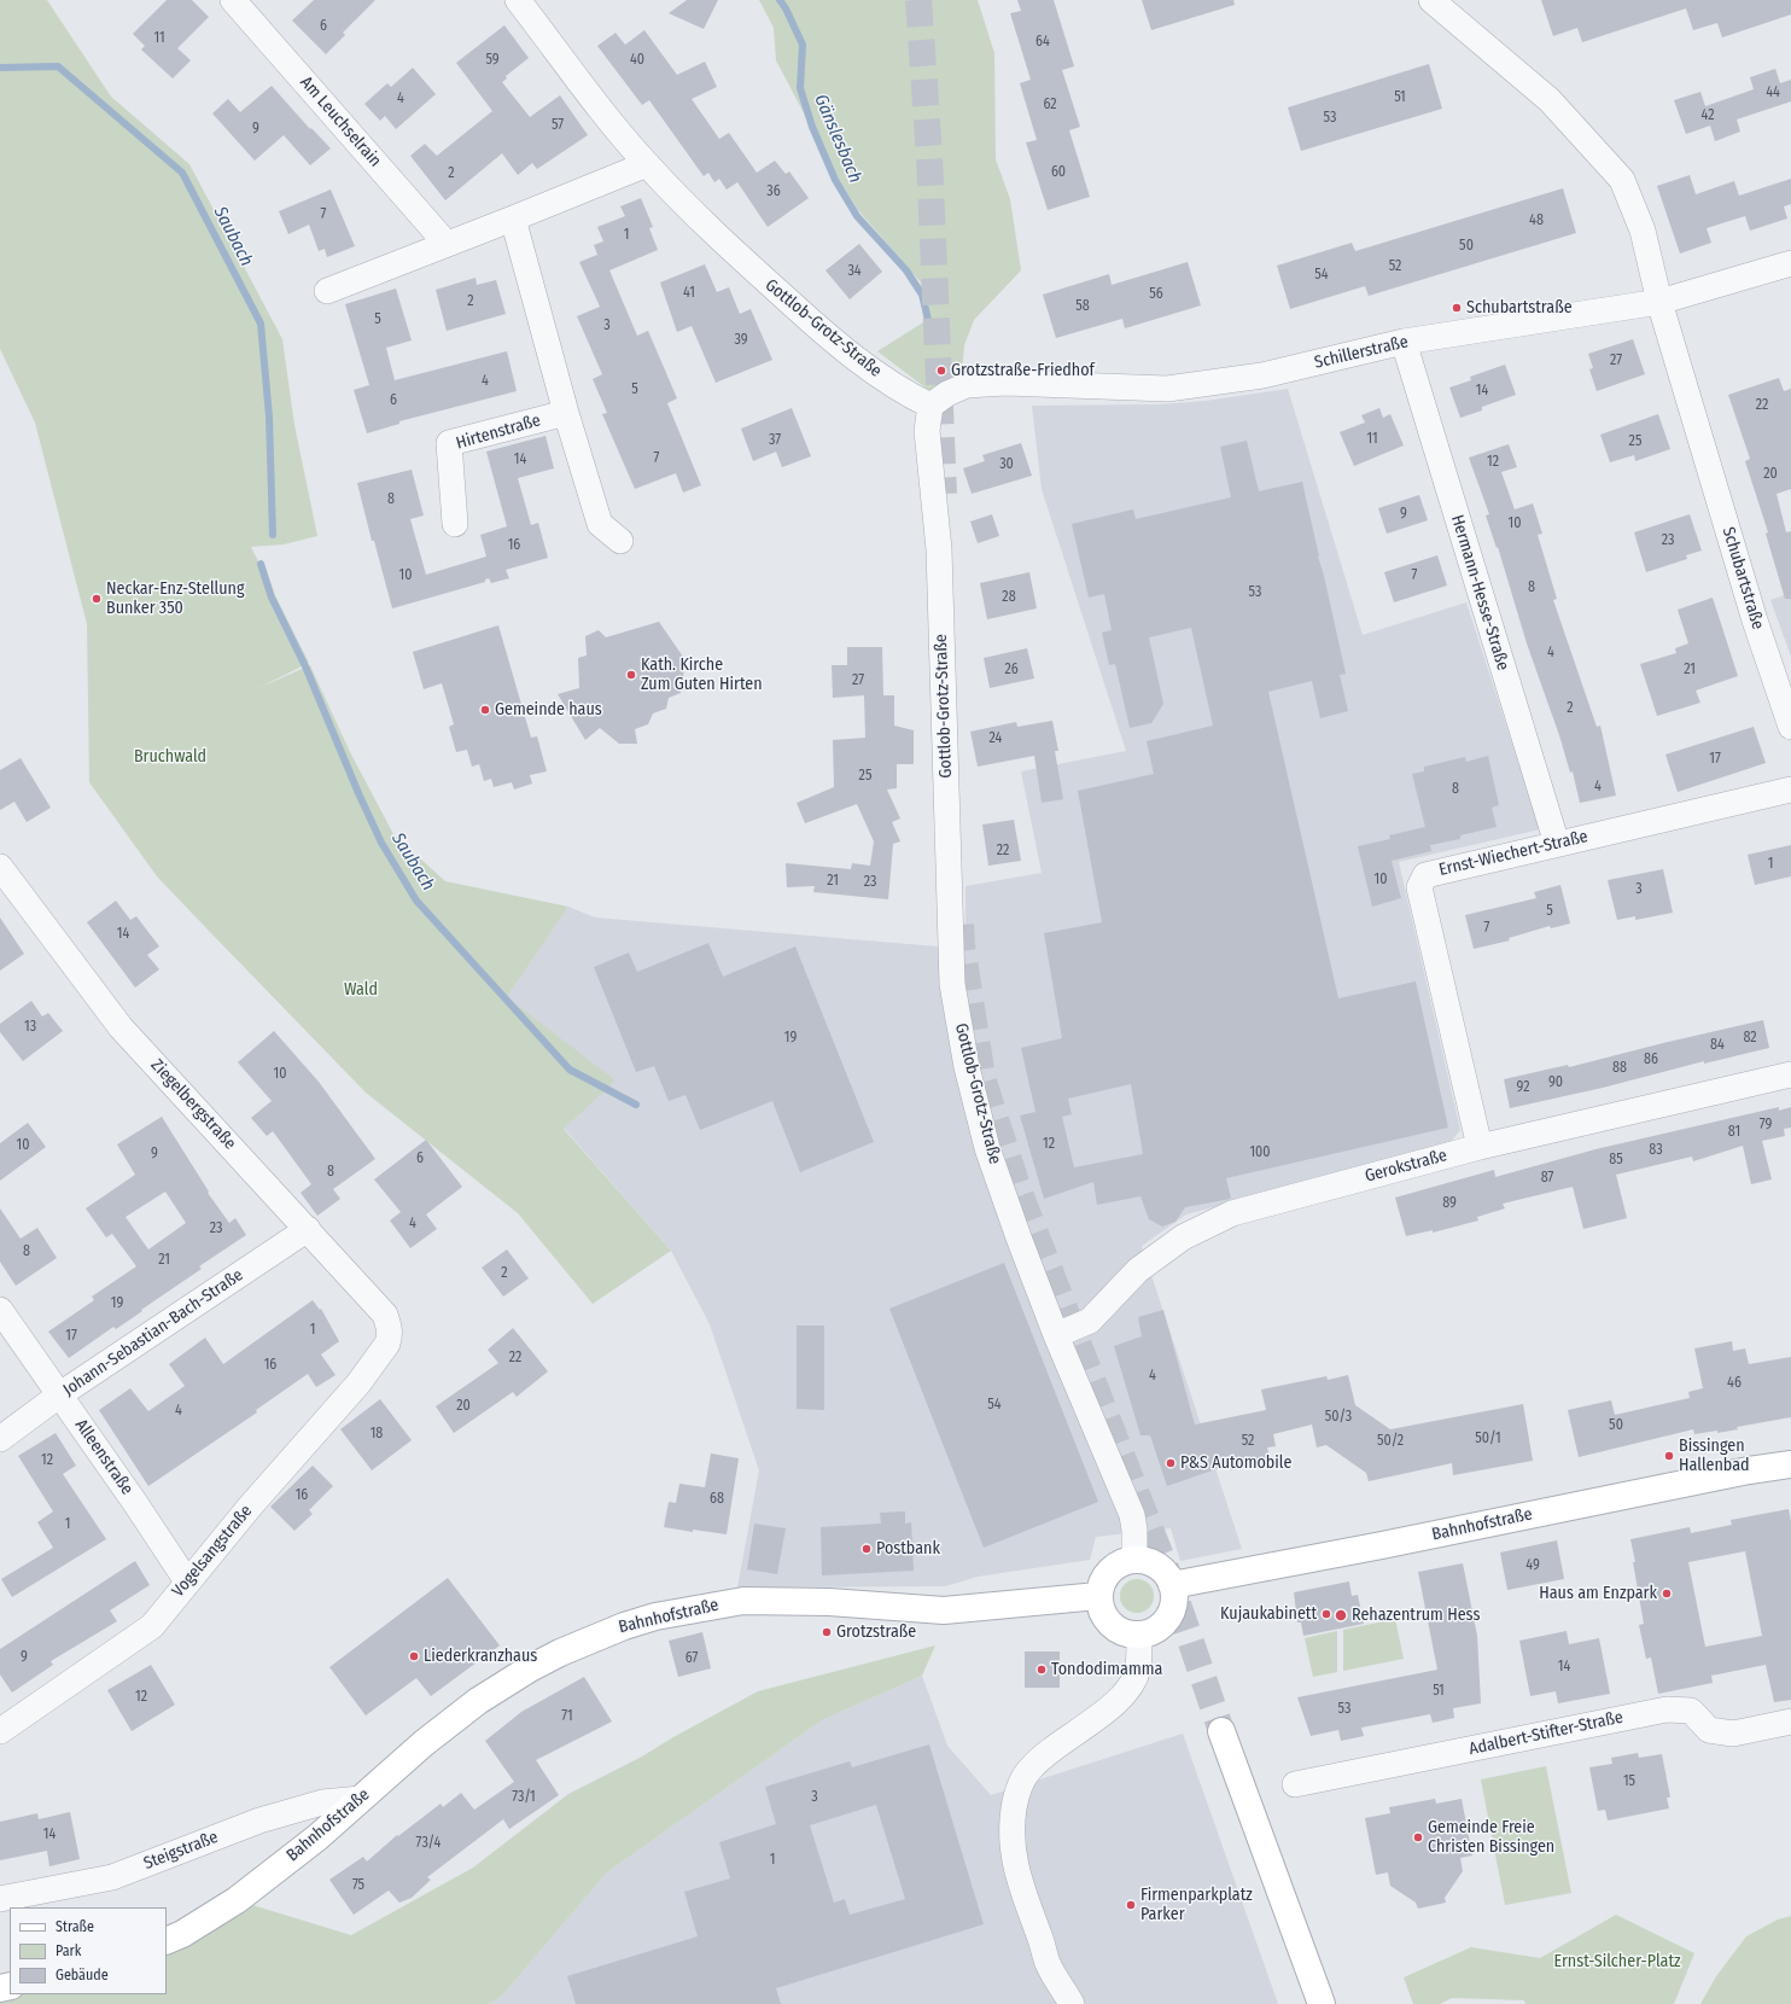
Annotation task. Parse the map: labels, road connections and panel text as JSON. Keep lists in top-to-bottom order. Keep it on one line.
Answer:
{"streets":{"street":["Am Leuchselrain","Gottlob-Grotz-Straße","Schillerstraße","Hirtenstraße","Schubartstraße","Hermann-Hesse-Straße","Ernst-Wiechert-Straße","Ziegelbergstraße","Gerokstraße","Johann-Sebastian-Bach-Straße","Alleenstraße","Bahnhofstraße","Vogelsangstraße","Adalbert-Stifter-Straße","Steigstraße"]},"crossings":[["Gottlob-Grotz-Straße","Schillerstraße"],["Gottlob-Grotz-Straße","Gerokstraße"],["Gottlob-Grotz-Straße","Bahnhofstraße"],["Schillerstraße","Schubartstraße"],["Schillerstraße","Hermann-Hesse-Straße"],["Hermann-Hesse-Straße","Ernst-Wiechert-Straße"],["Ernst-Wiechert-Straße","Gerokstraße"],["Ziegelbergstraße","Johann-Sebastian-Bach-Straße"],["Ziegelbergstraße","Vogelsangstraße"],["Johann-Sebastian-Bach-Straße","Alleenstraße"],["Alleenstraße","Vogelsangstraße"],["Bahnhofstraße","Steigstraße"]],"water":["Gänslesbach","Saubach"],"parks":["Bruchwald","Wald","Ernst-Silcher-Platz"],"places":["Schubartstraße","Grotzstraße-Friedhof","Neckar-Enz-Stellung Bunker 350","Kath. Kirche Zum Guten Hirten","Gemeinde haus","Bissingen Hallenbad","P&S Automobile","Postbank","Haus am Enzpark","Kujaukabinett","Rehazentrum Hess","Grotzstraße","Liederkranzhaus","Tondodimamma","Gemeinde Freie Christen Bissingen","Firmenparkplatz Parker"],"house_numbers":["6","11","64","59","40","44","51","4","62","42","53","57","9","60","2","36","7","48","1","50","52","34","54","41","56","2","58","5","3","39","27","4","5","14","6","22","11","37","25","7","14","12","30","20","8","9","10","23","16","10","7","8","53","28","4","26","21","27","2","24","17","25","4","8","22","1","10","21","23","3","5","7","14","13","19","82","84","86","88","10","90","92","79","81","12","10","83","100","9","6","85","8","87","89","4","23","8","21","2","19","1","17","22","16","4","46","54","20","4","50/3","50","18","50/1","52","50/2","12","16","68","1","49","9","67","14","51","12","53","71","15","73/1","3","14","73/4","1","75"],"legend":["Straße","Park","Gebäude"]}
